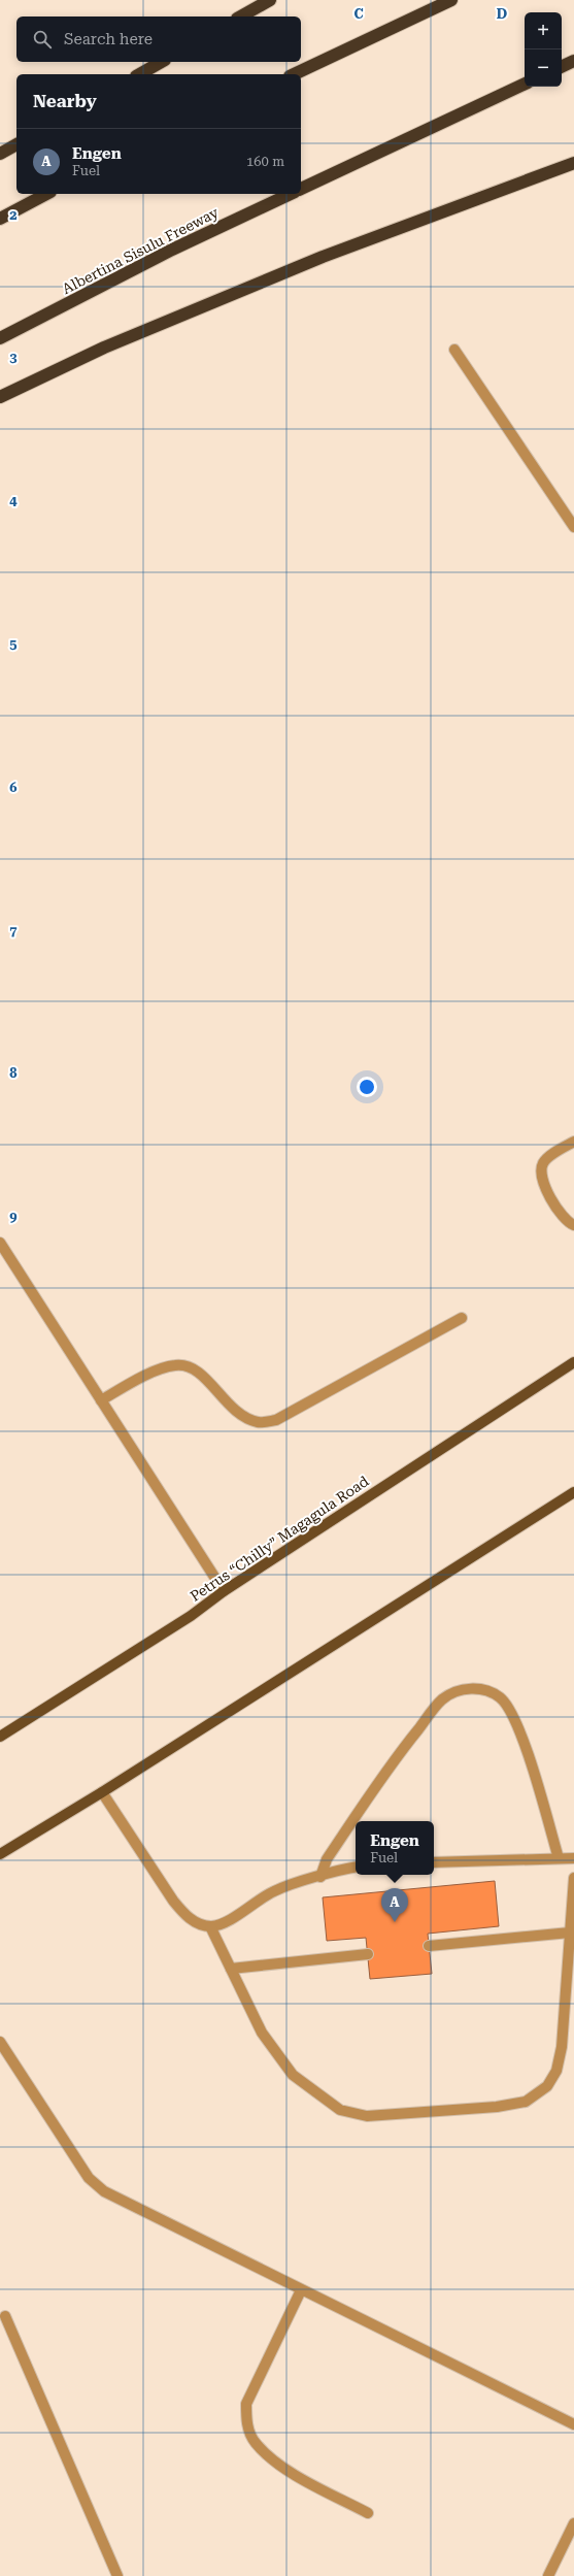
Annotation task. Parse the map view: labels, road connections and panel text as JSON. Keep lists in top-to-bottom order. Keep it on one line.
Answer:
{"streets":{"highway":["Albertina Sisulu Freeway"],"main road":["Petrus “Chilly” Magagula Road"]},"page":{"map_buttons":["+","−"],"search":"Search here","heading":"Nearby","list":[{"mark":"A","name":"Engen","note":"Fuel","value":"160 m"}],"popup":["Engen","Fuel"],"pins":"A"},"grid":{"columns":["C","D"],"rows":["2","3","4","5","6","7","8","9"]}}
